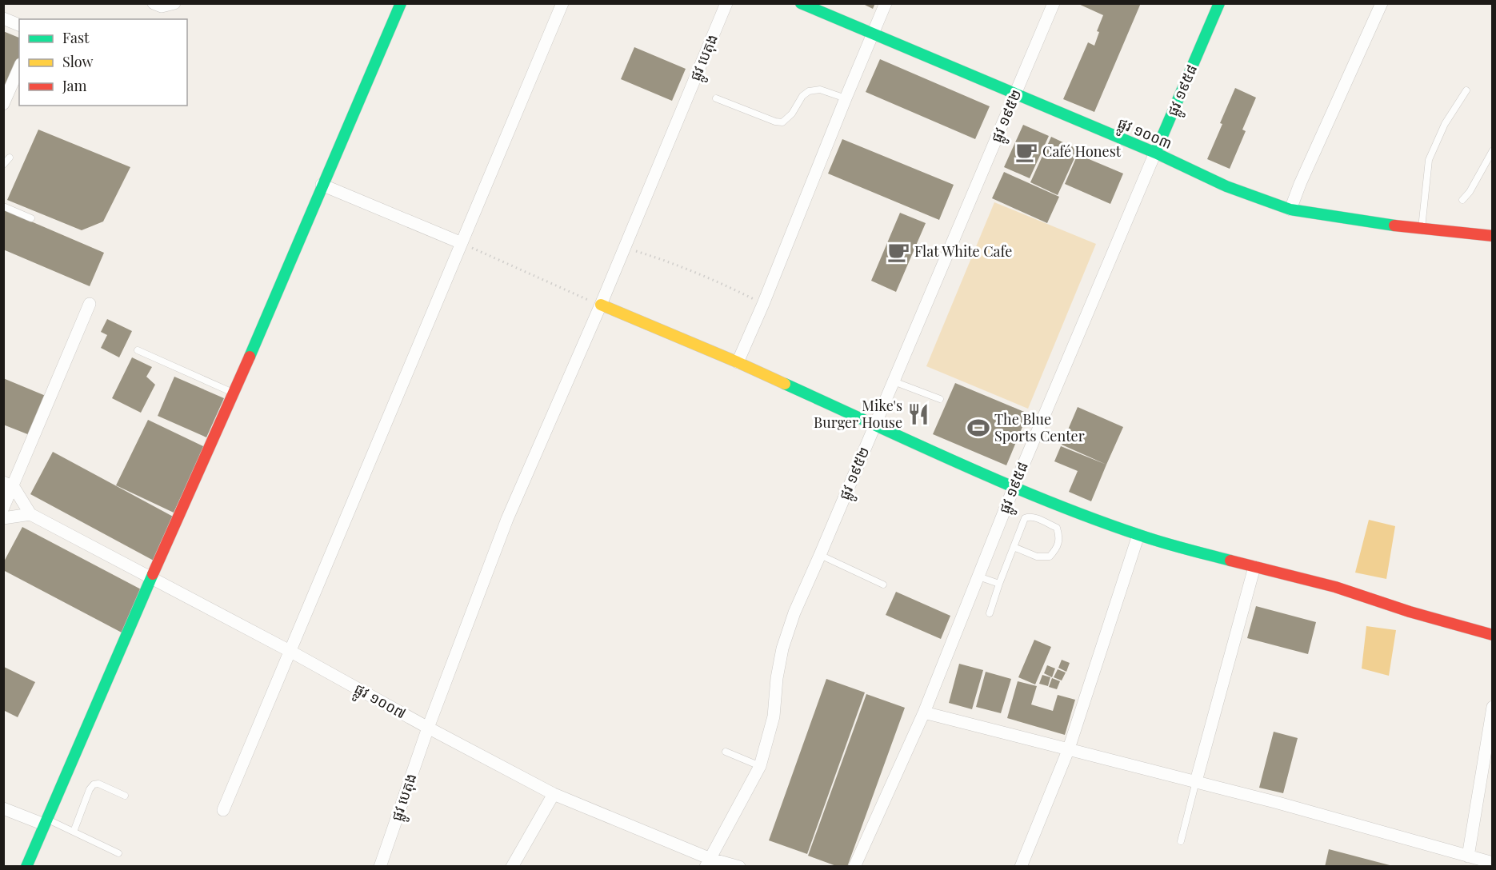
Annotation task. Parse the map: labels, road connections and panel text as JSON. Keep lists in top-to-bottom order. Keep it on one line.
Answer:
{"streets":{"street":["ផ្លូវ បេតុង","ផ្លូវ ១៩៥៨","ផ្លូវ ១៩៥២","ផ្លូវ ១០០៣","ផ្លូវ ១០០៧"]},"crossings":[["ផ្លូវ បេតុង","ផ្លូវ ១០០៧"],["ផ្លូវ ១៩៥៨","ផ្លូវ ១០០៣"],["ផ្លូវ ១៩៥២","ផ្លូវ ១០០៣"],["ផ្លូវ ១៩៥២","ផ្លូវ ១០០៧"]],"places":{"cafe":["Café Honest","Flat White Cafe"],"restaurant":["Mike's Burger House"],"sports":["The Blue Sports Center"]},"legend":["Fast","Slow","Jam"]}
